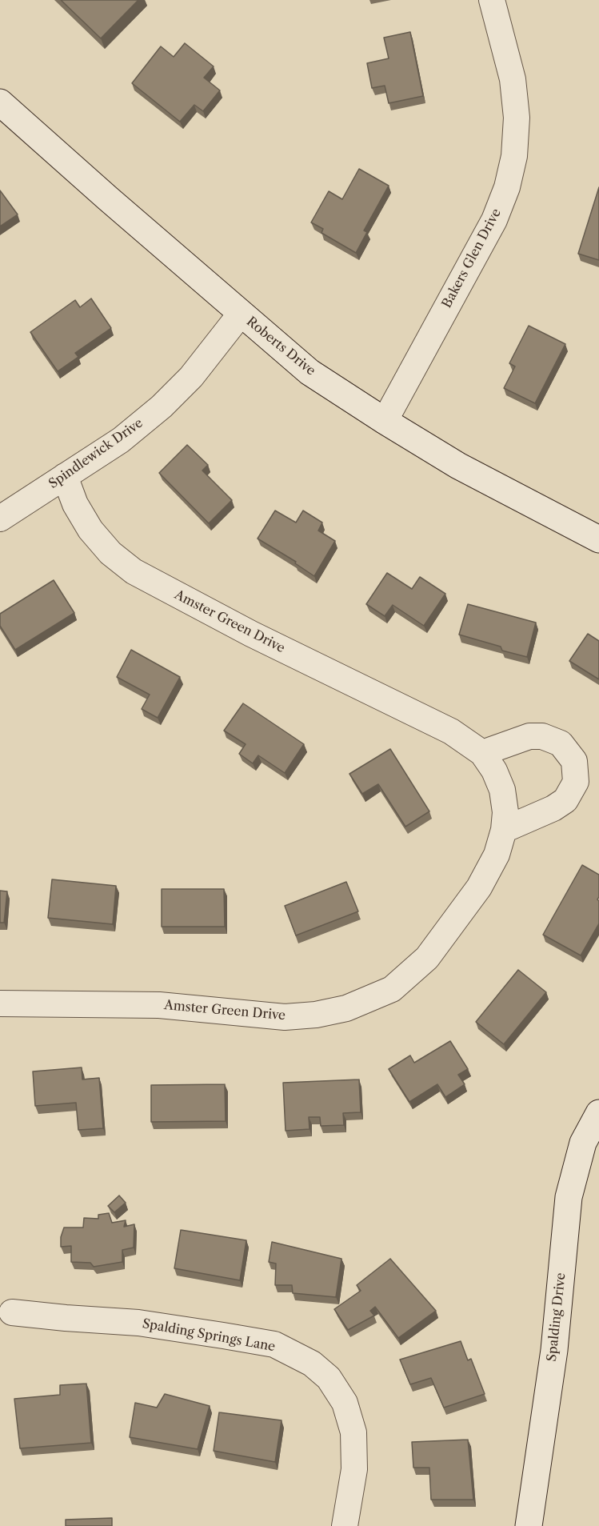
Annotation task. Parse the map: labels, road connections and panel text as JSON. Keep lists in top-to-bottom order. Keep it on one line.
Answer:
{"streets":{"street":["Bakers Glen Drive","Roberts Drive","Spindlewick Drive","Amster Green Drive","Spalding Drive","Spalding Springs Lane"]},"crossings":[["Bakers Glen Drive","Roberts Drive"],["Roberts Drive","Spindlewick Drive"],["Spindlewick Drive","Amster Green Drive"]]}
